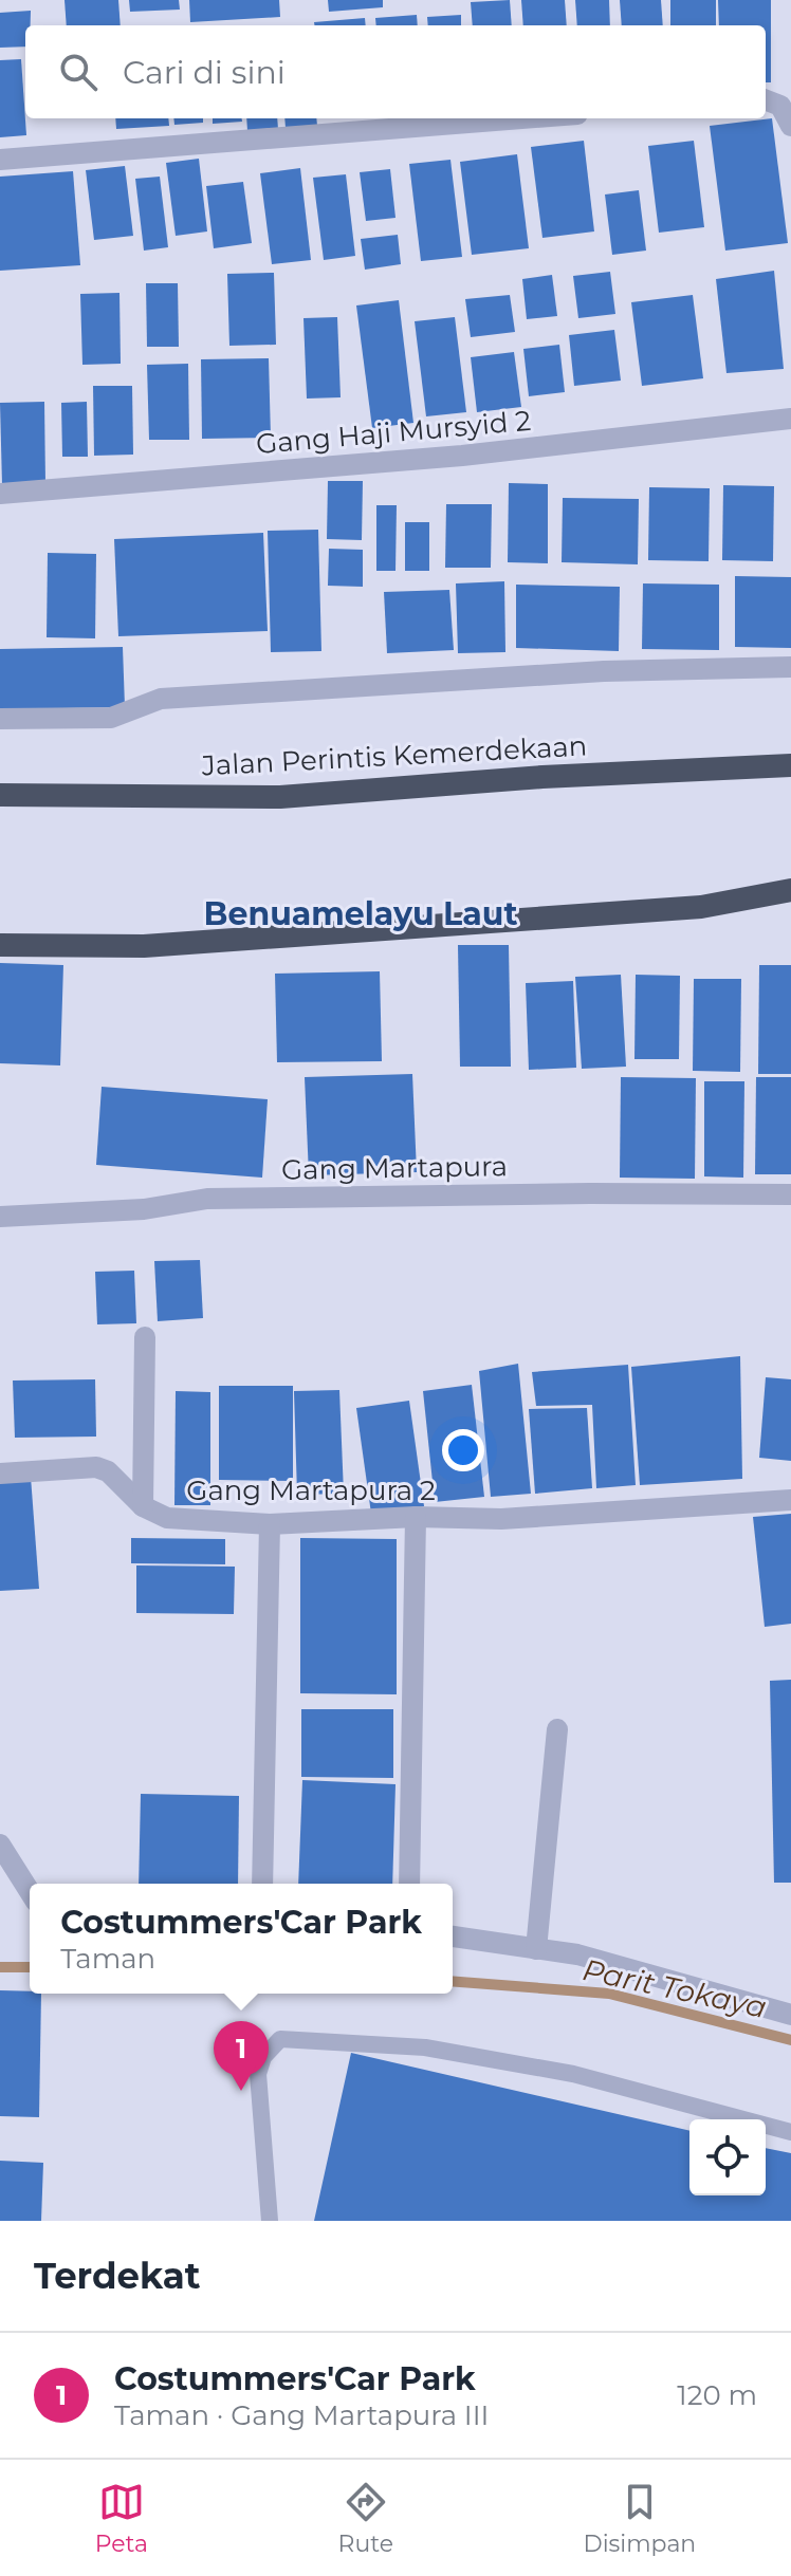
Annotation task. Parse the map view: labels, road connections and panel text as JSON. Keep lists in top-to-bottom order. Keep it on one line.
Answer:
{"streets":{"highway":["Jalan Perintis Kemerdekaan"],"street":["Gang Haji Mursyid 2","Gang Martapura","Gang Martapura 2"]},"districts":["Benuamelayu Laut"],"water":["Parit Tokaya"],"page":{"search":"Cari di sini","popup":["Costummers'Car Park","Taman"],"pins":"1","heading":"Terdekat","list":[{"mark":"1","name":"Costummers'Car Park","note":"Taman · Gang Martapura III","value":"120 m"}],"nav":["Peta","Rute","Disimpan"]}}
